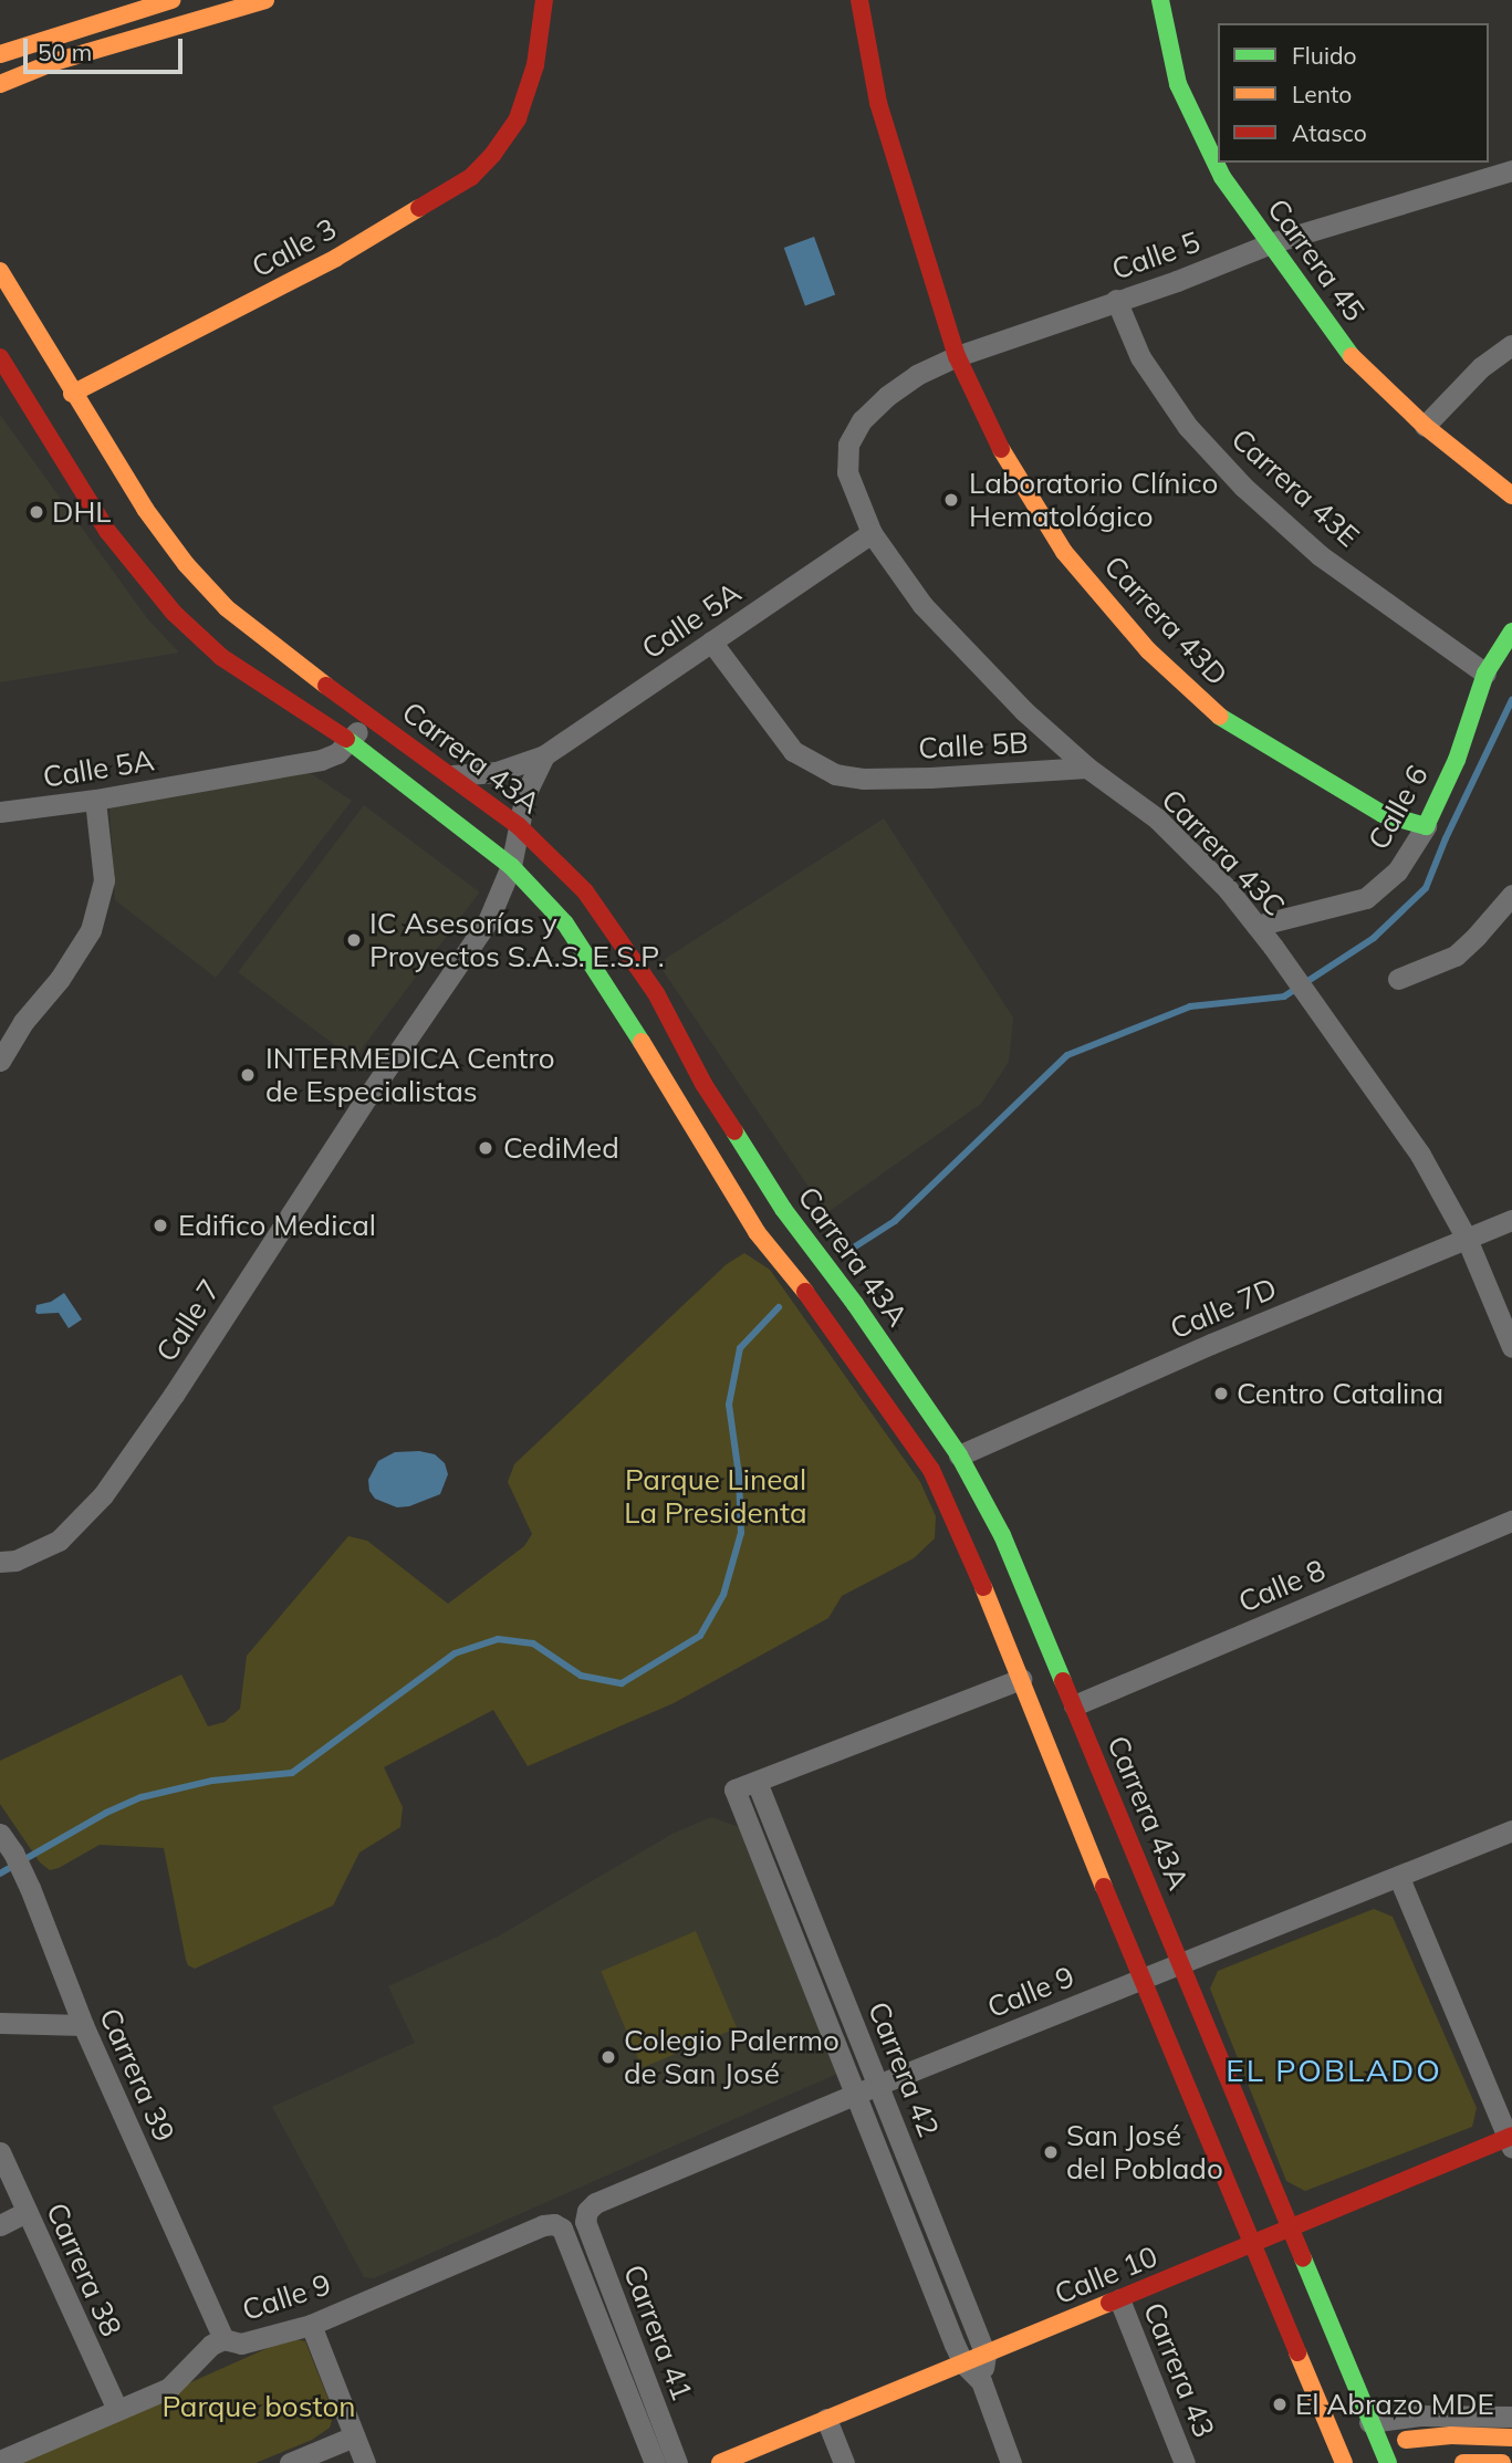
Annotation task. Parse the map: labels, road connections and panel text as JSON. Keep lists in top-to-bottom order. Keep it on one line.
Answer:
{"streets":{"main road":["Calle 3","Carrera 45","Carrera 43D","Carrera 43A","Calle 6","Calle 10"],"street":["Calle 5","Carrera 43E","Calle 5A","Calle 5B","Carrera 43C","Calle 7D","Calle 7","Calle 8","Calle 9","Carrera 42","Carrera 39","Carrera 38","Carrera 41","Carrera 43"]},"crossings":[["Calle 3","Carrera 43A"],["Calle 5","Carrera 45"],["Calle 5","Carrera 43E"],["Calle 5","Carrera 43D"],["Calle 5","Carrera 43C"],["Carrera 43E","Calle 6"],["Calle 5A","Calle 5B"],["Calle 5A","Carrera 43A"],["Calle 5A","Carrera 43C"],["Calle 5A","Calle 7"],["Carrera 43D","Calle 6"],["Calle 5B","Carrera 43C"],["Carrera 43A","Calle 7D"],["Carrera 43A","Calle 7"],["Carrera 43A","Calle 8"],["Carrera 43A","Calle 9"],["Carrera 43A","Calle 10"],["Calle 6","Carrera 43C"],["Carrera 43C","Calle 7D"],["Calle 9","Carrera 42"],["Calle 9","Carrera 39"],["Calle 9","Carrera 38"],["Calle 9","Carrera 41"],["Carrera 42","Calle 10"],["Calle 10","Carrera 43"]],"districts":["EL POBLADO"],"parks":["Parque Lineal La Presidenta","Parque boston"],"places":["Laboratorio Clínico Hematológico","DHL","IC Asesorías y Proyectos S.A.S. E.S.P.","INTERMEDICA Centro de Especialistas","CediMed","Edifico Medical","Centro Catalina","Colegio Palermo de San José","San José del Poblado","El Abrazo MDE"],"legend":["Fluido","Lento","Atasco"],"scale_bar":"50 m"}
